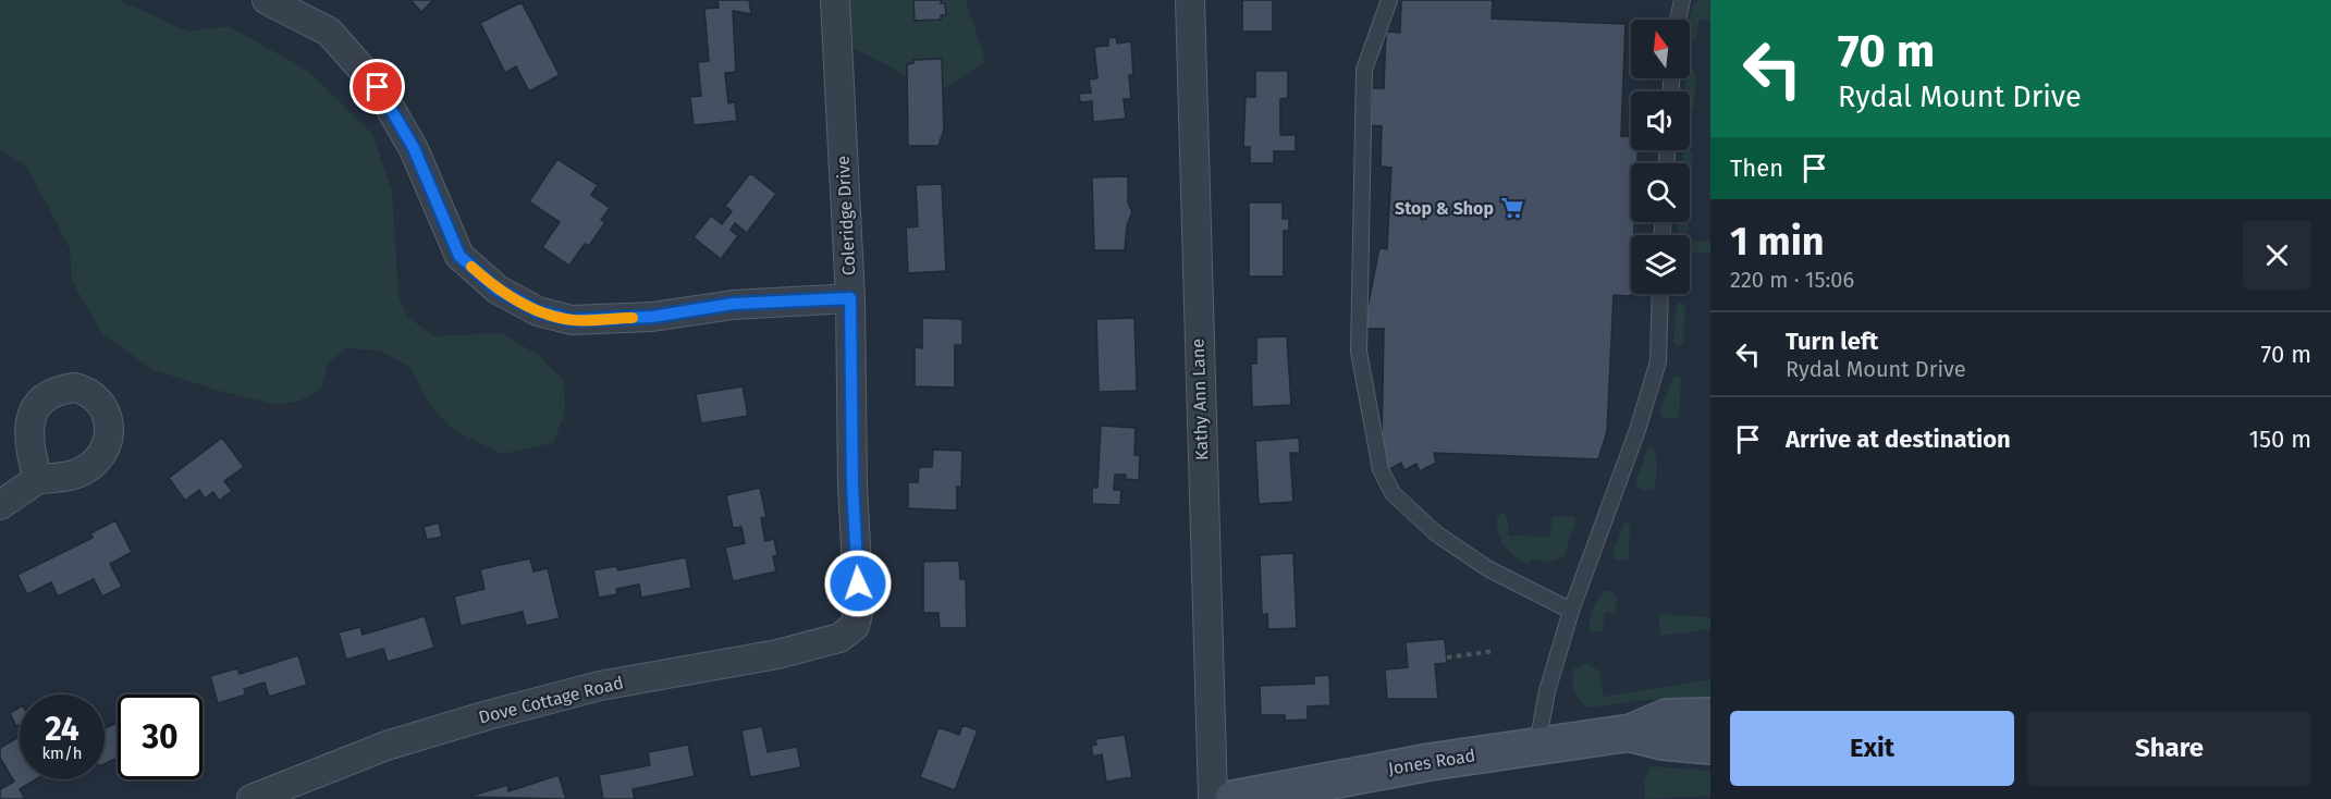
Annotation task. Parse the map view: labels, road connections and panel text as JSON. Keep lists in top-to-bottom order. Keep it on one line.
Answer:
{"streets":{"main road":["Jones Road"],"street":["Coleridge Drive","Kathy Ann Lane","Dove Cottage Road"]},"crossings":[["Coleridge Drive","Dove Cottage Road"]],"places":{"supermarket":["Stop & Shop"]},"north":"top","page":{"turn":["70 m","Rydal Mount Drive"],"then":"Then","heading":["1 min","220 m · 15:06"],"list":[{"name":"Turn left","note":"Rydal Mount Drive","value":"70 m"},{"name":"Arrive at destination","value":"150 m"}],"speed":"24 km/h","limit":"30","buttons":["Exit","Share"]}}
